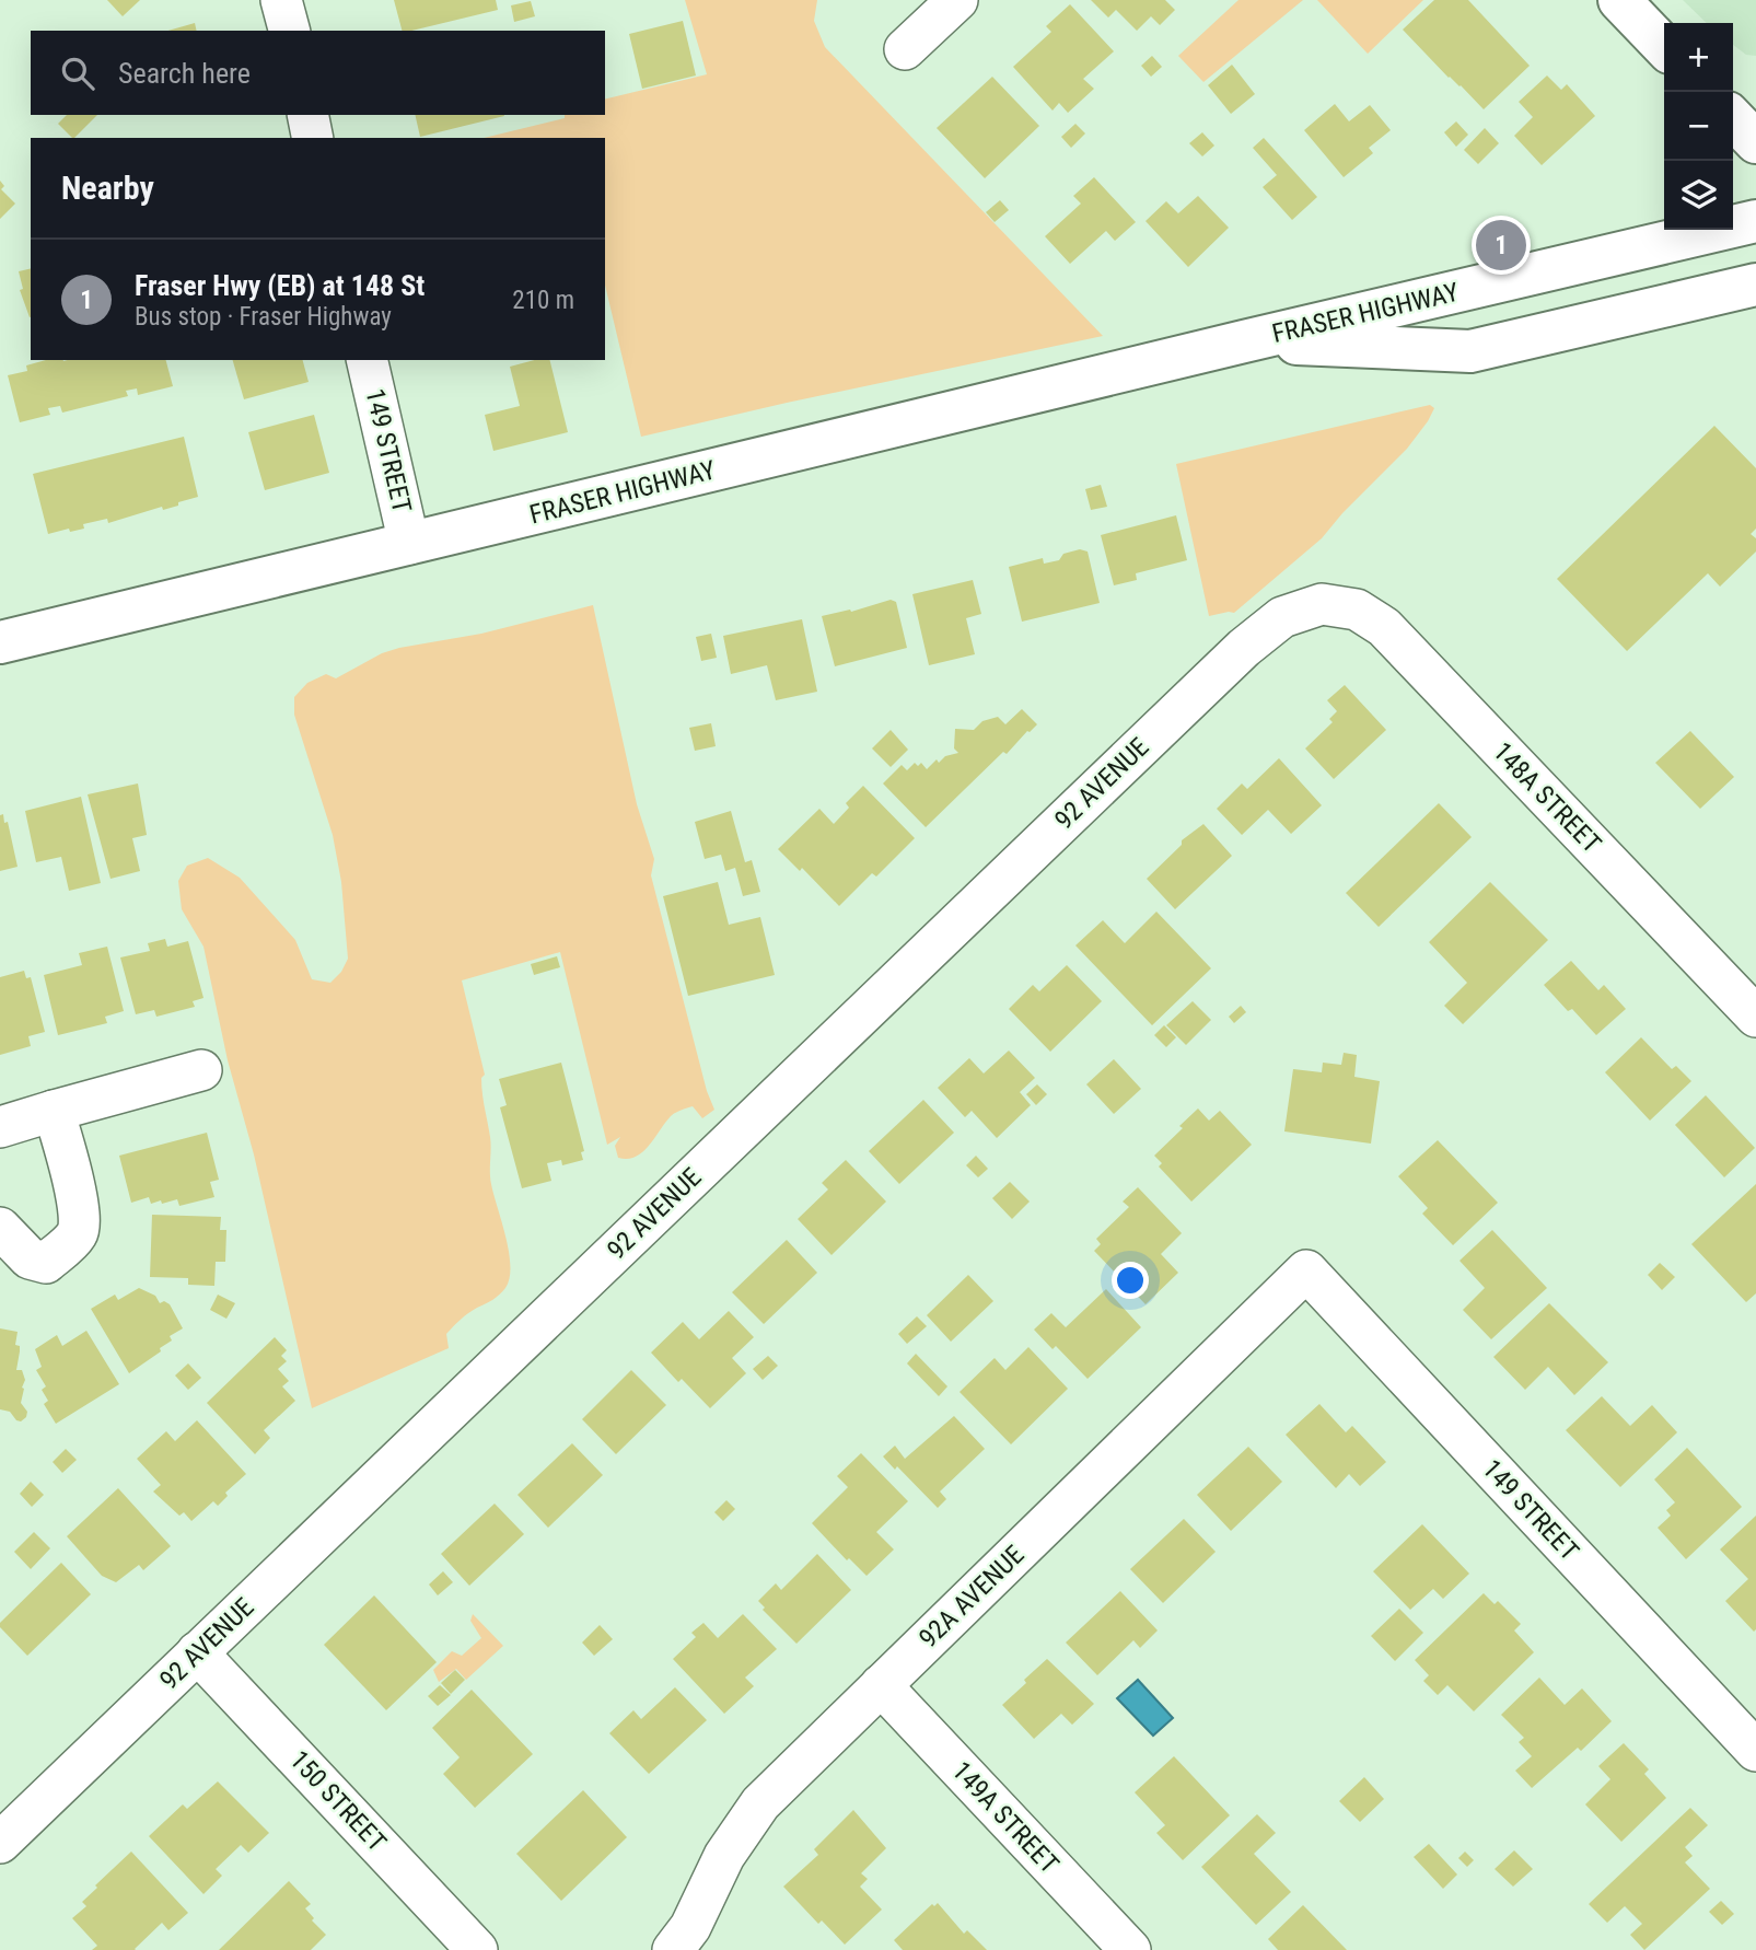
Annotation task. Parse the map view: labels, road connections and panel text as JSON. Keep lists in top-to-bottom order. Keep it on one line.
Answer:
{"streets":{"main road":["FRASER HIGHWAY"],"street":["149 STREET","92 AVENUE","148A STREET","92A AVENUE","150 STREET","149A STREET"]},"crossings":[["FRASER HIGHWAY","149 STREET"],["149 STREET","92A AVENUE"],["92 AVENUE","148A STREET"],["92 AVENUE","150 STREET"],["92A AVENUE","149A STREET"]],"page":{"map_buttons":["+","−"],"search":"Search here","heading":"Nearby","pins":"1","list":[{"mark":"1","name":"Fraser Hwy (EB) at 148 St","note":"Bus stop · Fraser Highway","value":"210 m"}]}}
